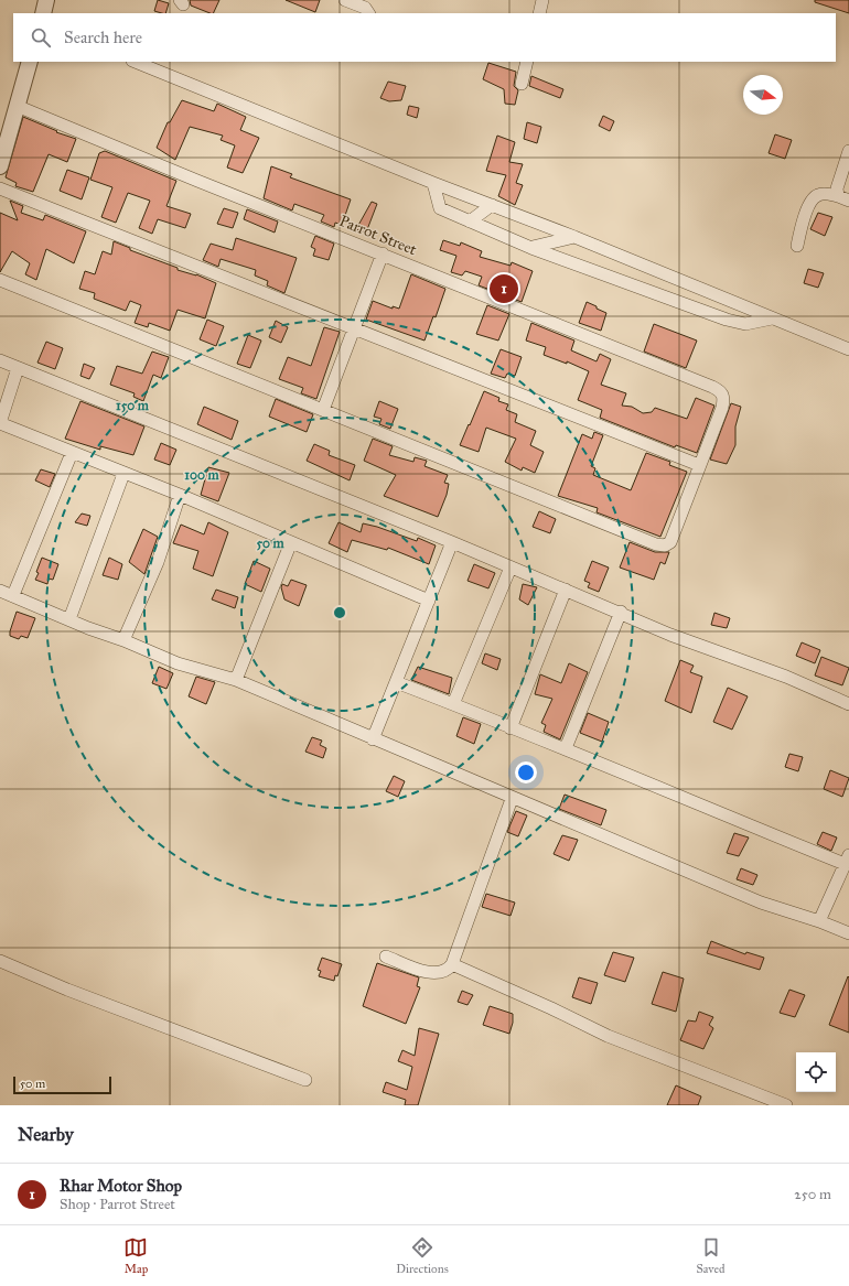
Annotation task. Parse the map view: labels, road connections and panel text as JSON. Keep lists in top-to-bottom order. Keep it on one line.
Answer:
{"streets":{"street":["Parrot Street"]},"scale_bar":"50 m","north":"right","page":{"search":"Search here","pins":"1","scale":"50 m","heading":"Nearby","list":[{"mark":"1","name":"Rhar Motor Shop","note":"Shop · Parrot Street","value":"250 m"}],"nav":["Map","Directions","Saved"]},"rings":["150 m","100 m","50 m"]}
